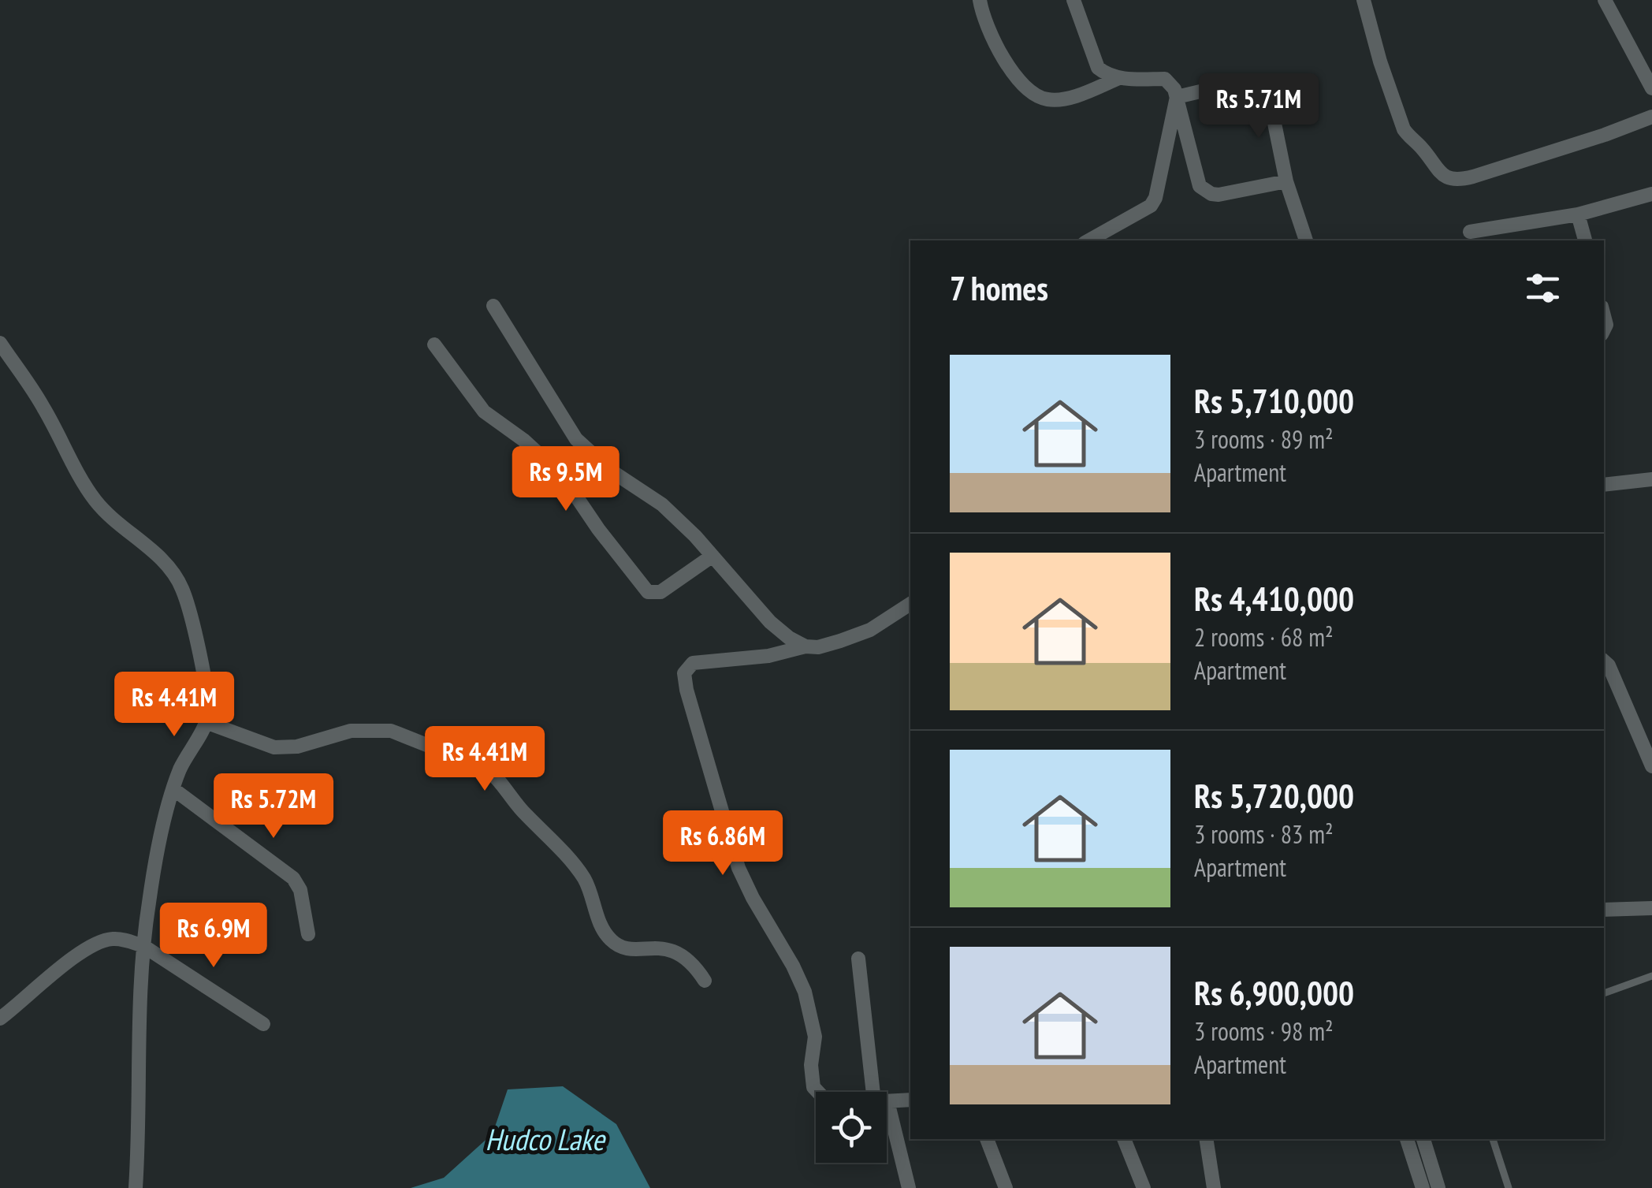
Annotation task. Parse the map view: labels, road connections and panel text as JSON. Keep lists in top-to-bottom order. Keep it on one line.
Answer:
{"water":["Hudco Lake"],"page":{"price":["Rs 5.71M","Rs 9.5M","Rs 4.41M","Rs 4.41M","Rs 5.72M","Rs 6.86M","Rs 6.9M"],"heading":"7 homes","list":[{"name":"Rs 5,710,000","note":"3 rooms · 89 m² · Apartment"},{"name":"Rs 4,410,000","note":"2 rooms · 68 m² · Apartment"},{"name":"Rs 5,720,000","note":"3 rooms · 83 m² · Apartment"},{"name":"Rs 6,900,000","note":"3 rooms · 98 m² · Apartment"}]}}
